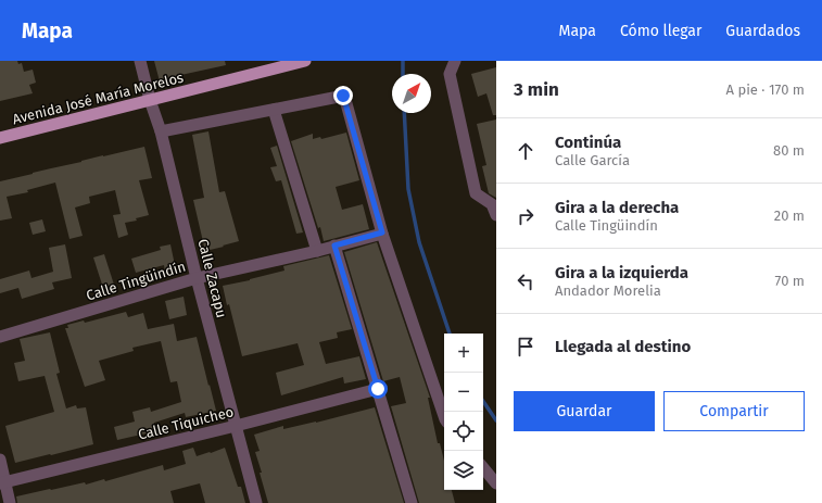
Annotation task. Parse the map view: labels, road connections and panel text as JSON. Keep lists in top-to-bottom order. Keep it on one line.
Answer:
{"streets":{"main road":["Avenida José María Morelos"],"street":["Calle Zacapu","Calle Tingüindín","Calle Tiquicheo"]},"crossings":[["Avenida José María Morelos","Calle Zacapu"],["Calle Zacapu","Calle Tingüindín"],["Calle Zacapu","Calle Tiquicheo"]],"north":"top right","page":{"header":"Mapa","nav":["Mapa","Cómo llegar","Guardados"],"heading":["3 min","A pie · 170 m"],"list":[["Continúa","Calle García","80 m"],["Gira a la derecha","Calle Tingüindín","20 m"],["Gira a la izquierda","Andador Morelia","70 m"],"Llegada al destino"],"map_buttons":["+","−"],"buttons":["Guardar","Compartir"]}}
